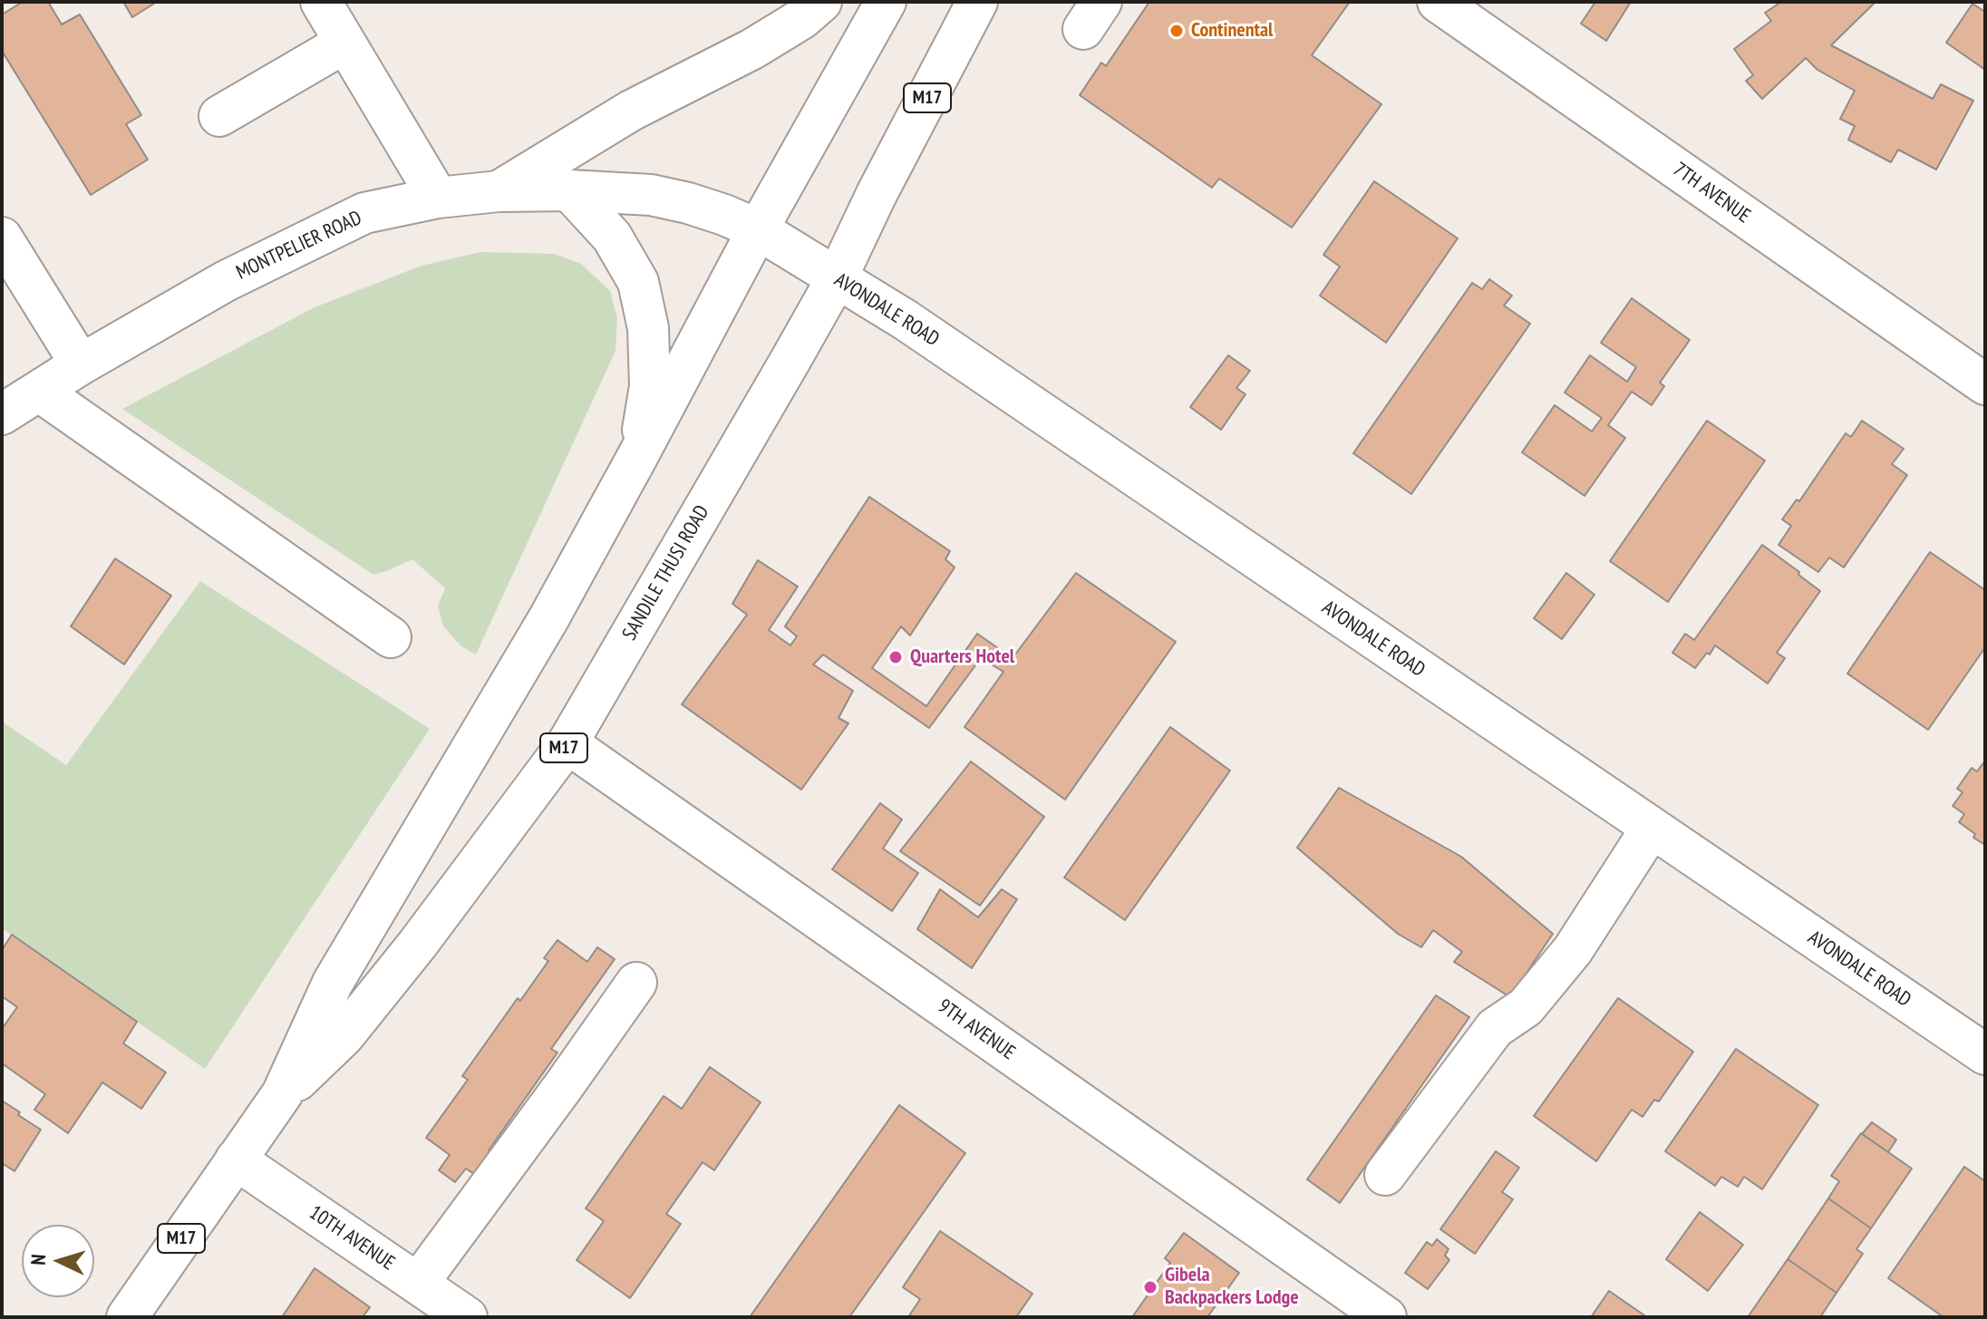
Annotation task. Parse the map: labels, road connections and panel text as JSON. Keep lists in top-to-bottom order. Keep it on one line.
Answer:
{"streets":{"street":["M17","7TH AVENUE","MONTPELIER ROAD","AVONDALE ROAD","SANDILE THUSI ROAD","9TH AVENUE","10TH AVENUE"]},"crossings":[["MONTPELIER ROAD","AVONDALE ROAD"],["MONTPELIER ROAD","SANDILE THUSI ROAD"],["AVONDALE ROAD","SANDILE THUSI ROAD"],["SANDILE THUSI ROAD","9TH AVENUE"],["SANDILE THUSI ROAD","10TH AVENUE"]],"places":["Continental","Quarters Hotel","Gibela Backpackers Lodge"],"north":"left"}
